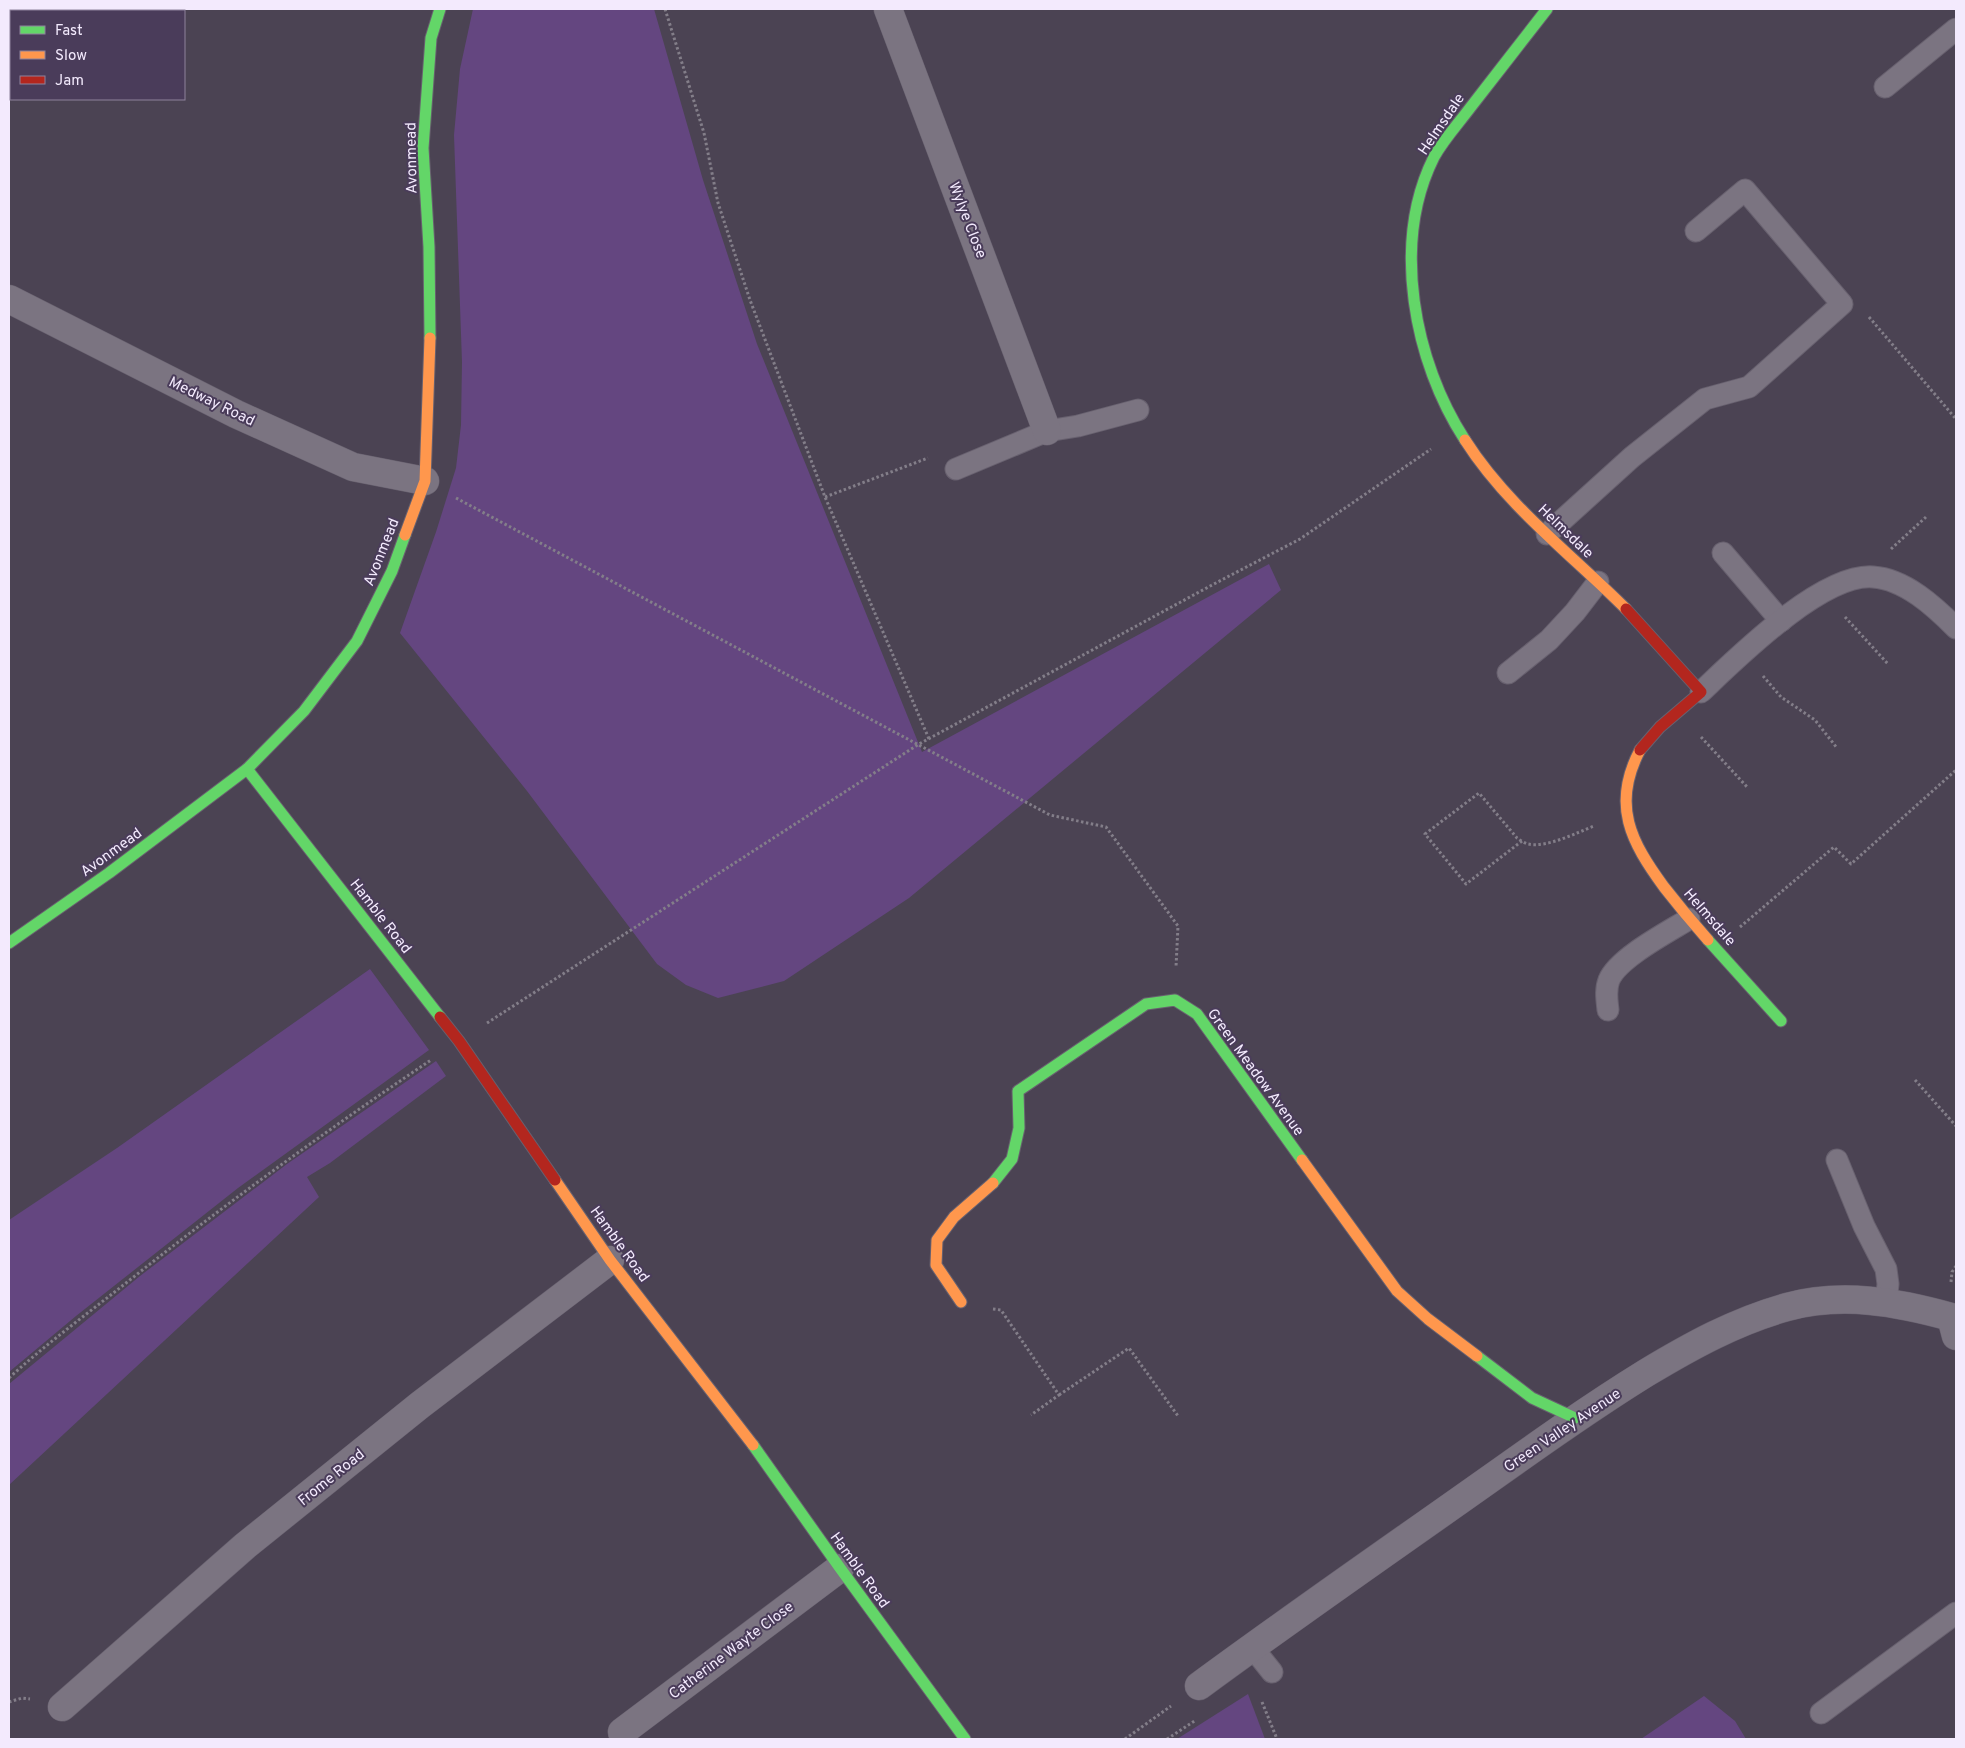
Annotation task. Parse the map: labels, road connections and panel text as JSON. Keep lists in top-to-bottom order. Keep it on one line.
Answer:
{"streets":{"street":["Helmsdale","Avonmead","Wylye Close","Medway Road","Hamble Road","Green Meadow Avenue","Green Valley Avenue","Frome Road","Catherine Wayte Close"]},"crossings":[["Avonmead","Medway Road"],["Avonmead","Hamble Road"],["Hamble Road","Frome Road"],["Hamble Road","Catherine Wayte Close"],["Green Meadow Avenue","Green Valley Avenue"]],"legend":["Fast","Slow","Jam"]}
